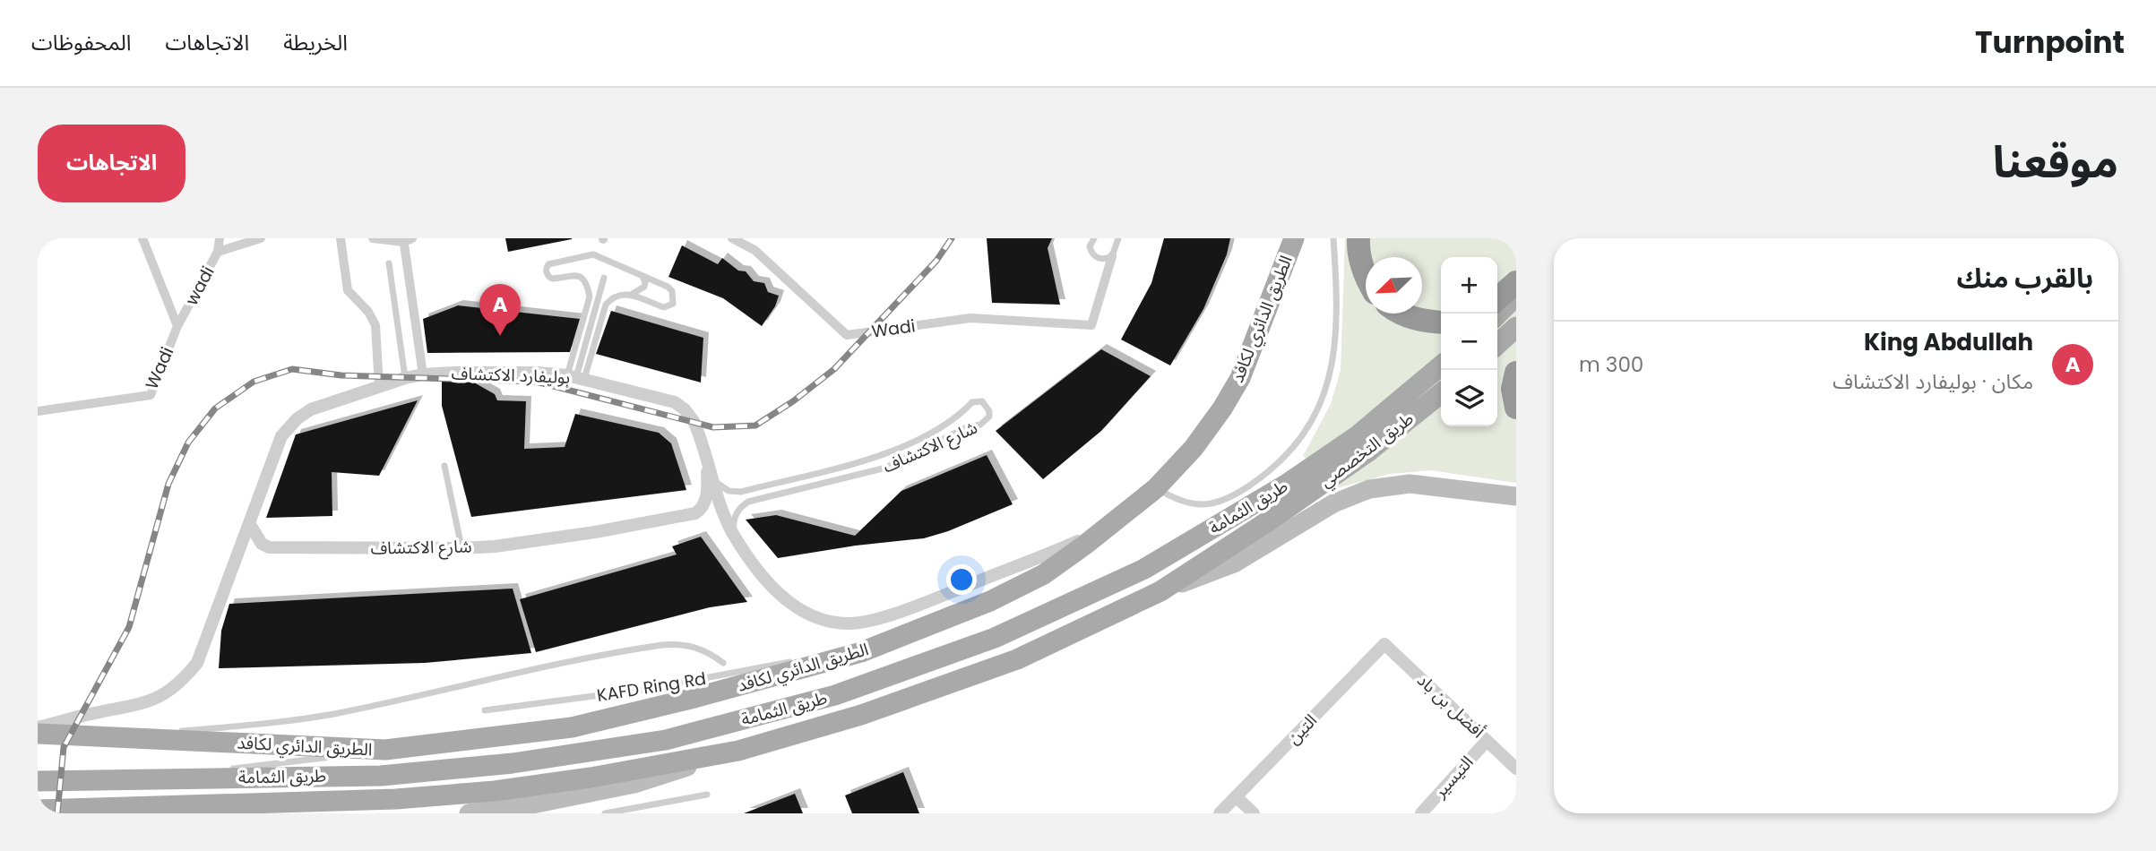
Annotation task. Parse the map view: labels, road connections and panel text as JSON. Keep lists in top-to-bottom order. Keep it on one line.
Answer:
{"streets":{"main road":["الطريق الدائري لكافد","طريق التخصصي","طريق الثمامة"],"street":["wadi","Wadi","بوليفارد الاكتشاف","شارع الاكتشاف","أفضل بن باد","التين","التيسير"],"lane":["KAFD Ring Rd"]},"crossings":[["wadi","Wadi"],["الطريق الدائري لكافد","بوليفارد الاكتشاف"],["الطريق الدائري لكافد","KAFD Ring Rd"],["بوليفارد الاكتشاف","شارع الاكتشاف"],["طريق التخصصي","طريق الثمامة"],["أفضل بن باد","التين"],["أفضل بن باد","التيسير"]],"north":"bottom left","page":{"header":"Turnpoint","nav":["الخريطة","الاتجاهات","المحفوظات"],"title":"موقعنا","buttons":"الاتجاهات","heading":"بالقرب منك","map_buttons":["+","−"],"pins":"A","list":[{"mark":"A","name":"King Abdullah","note":"مكان · بوليفارد الاكتشاف","value":"300 m"}]}}
